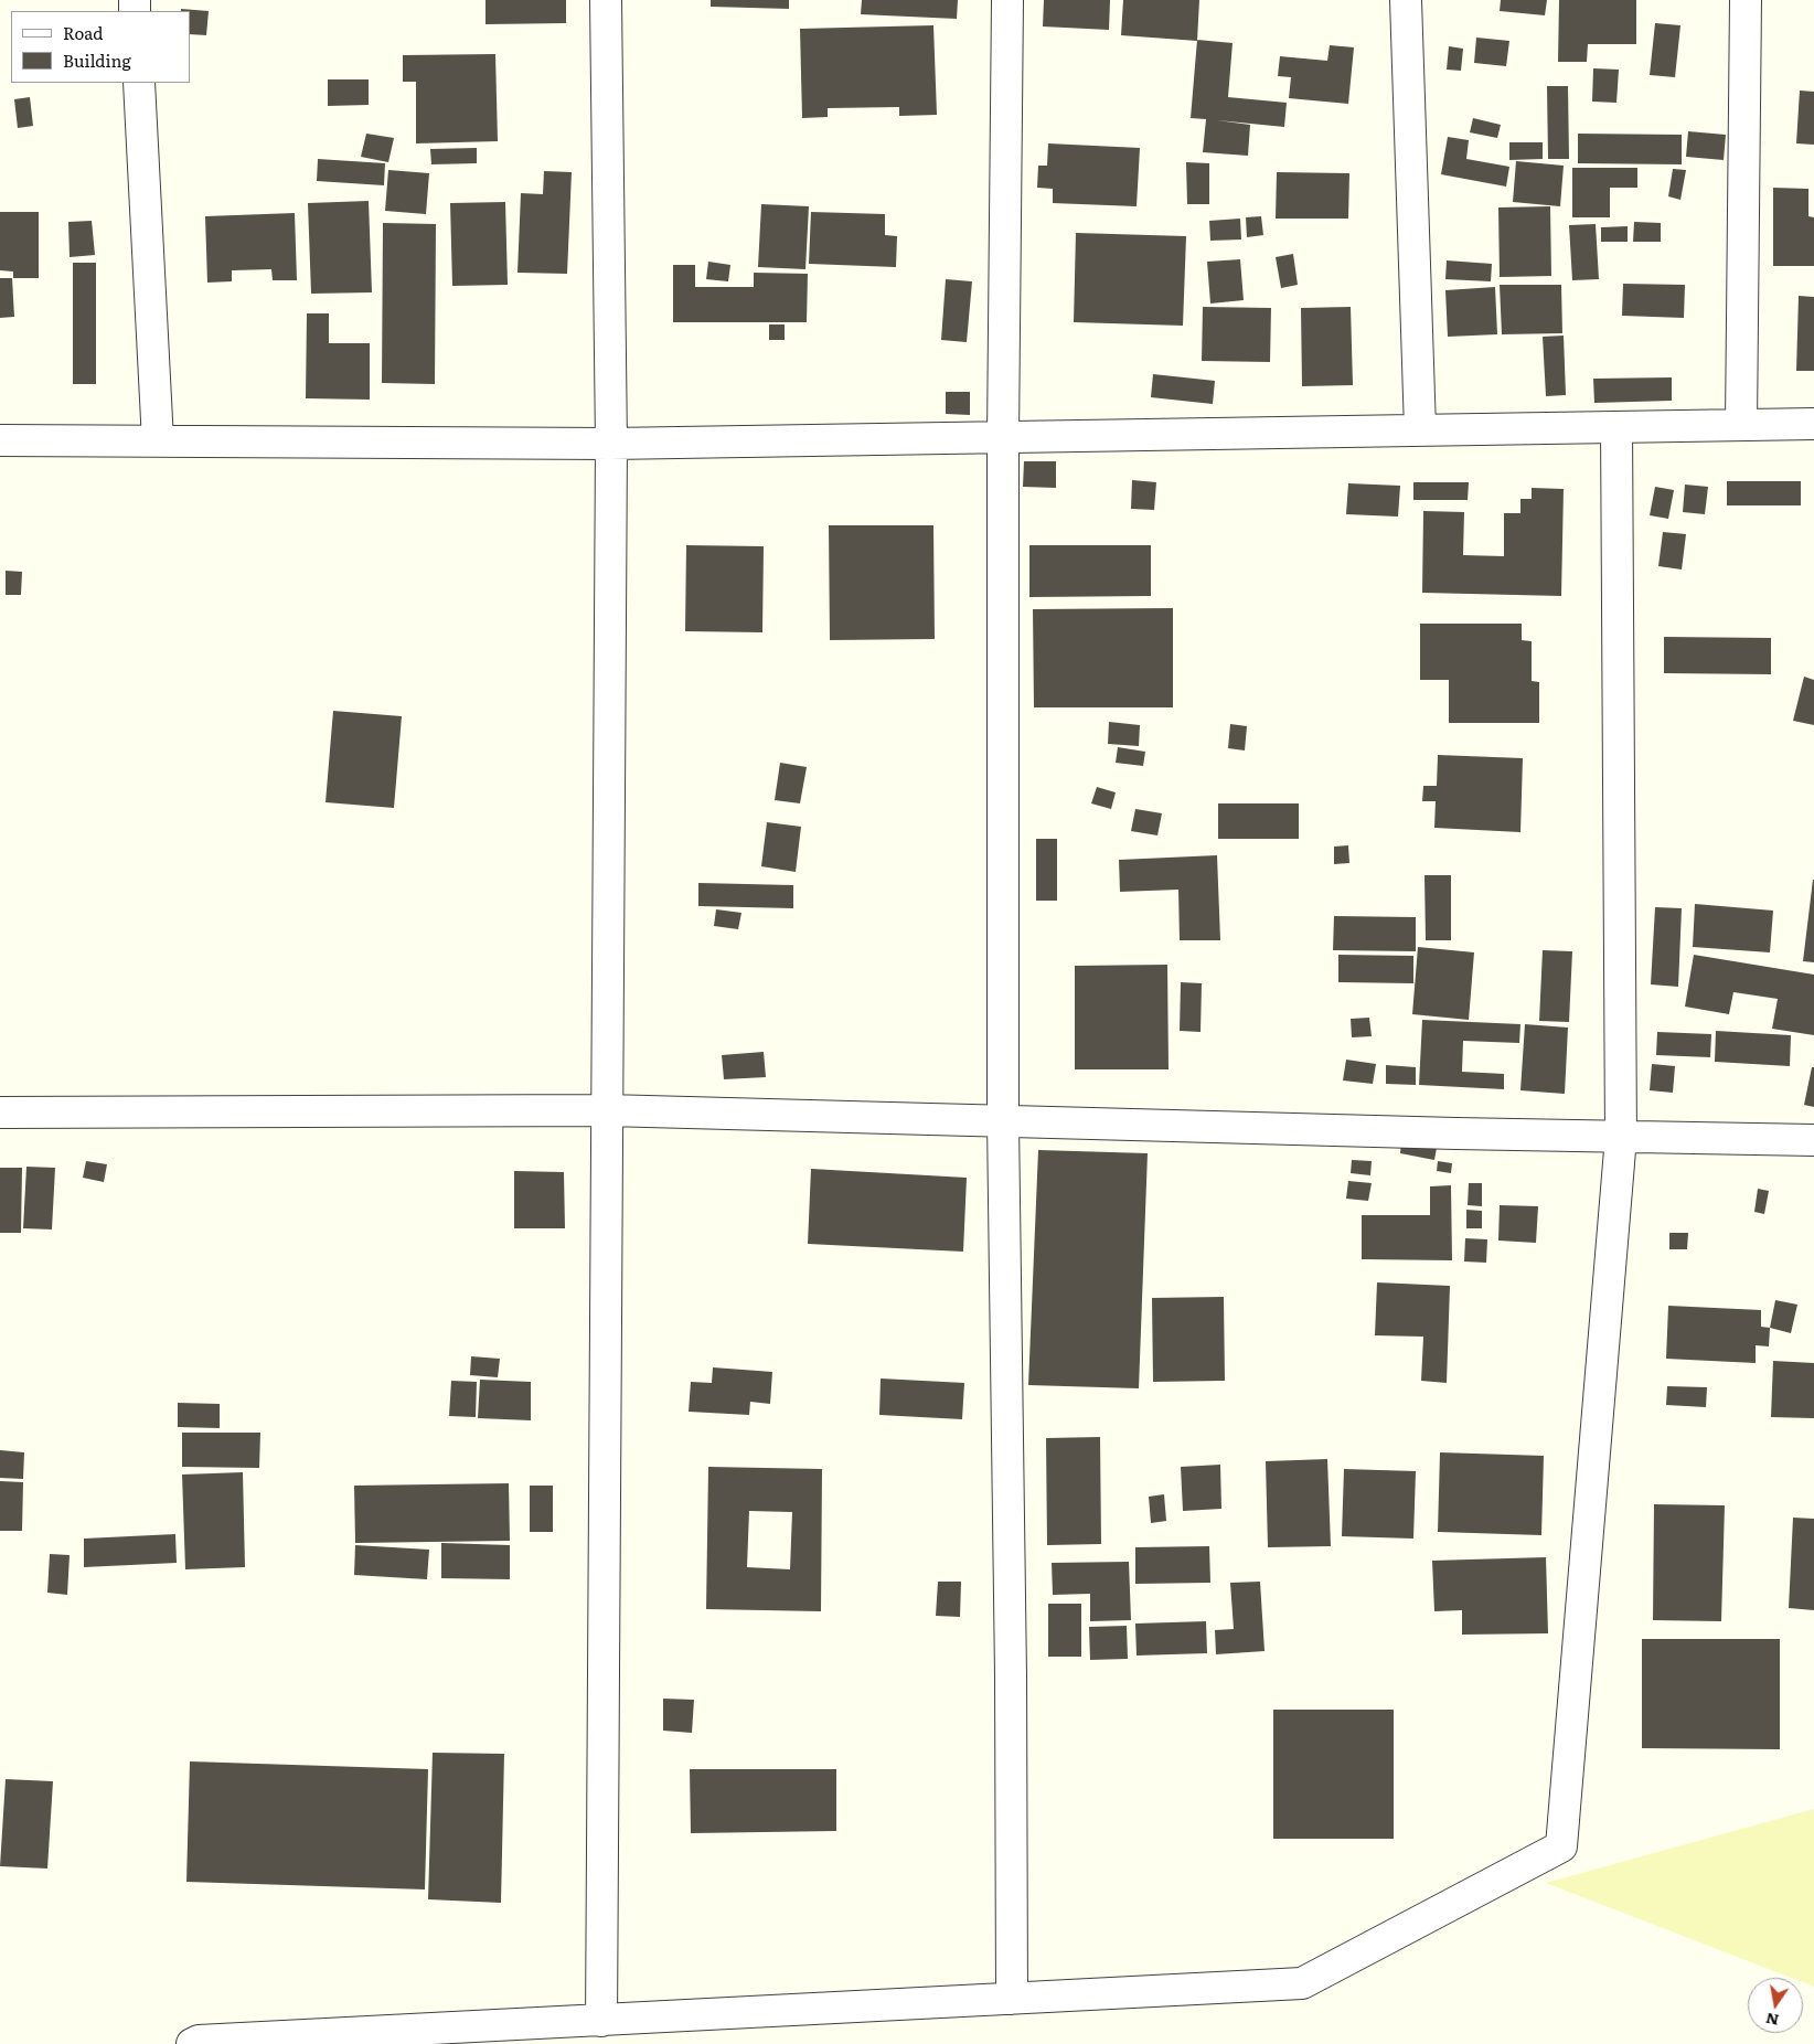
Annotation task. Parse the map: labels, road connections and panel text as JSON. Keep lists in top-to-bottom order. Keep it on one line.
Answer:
{"legend":["Road","Building"],"north":"bottom"}
